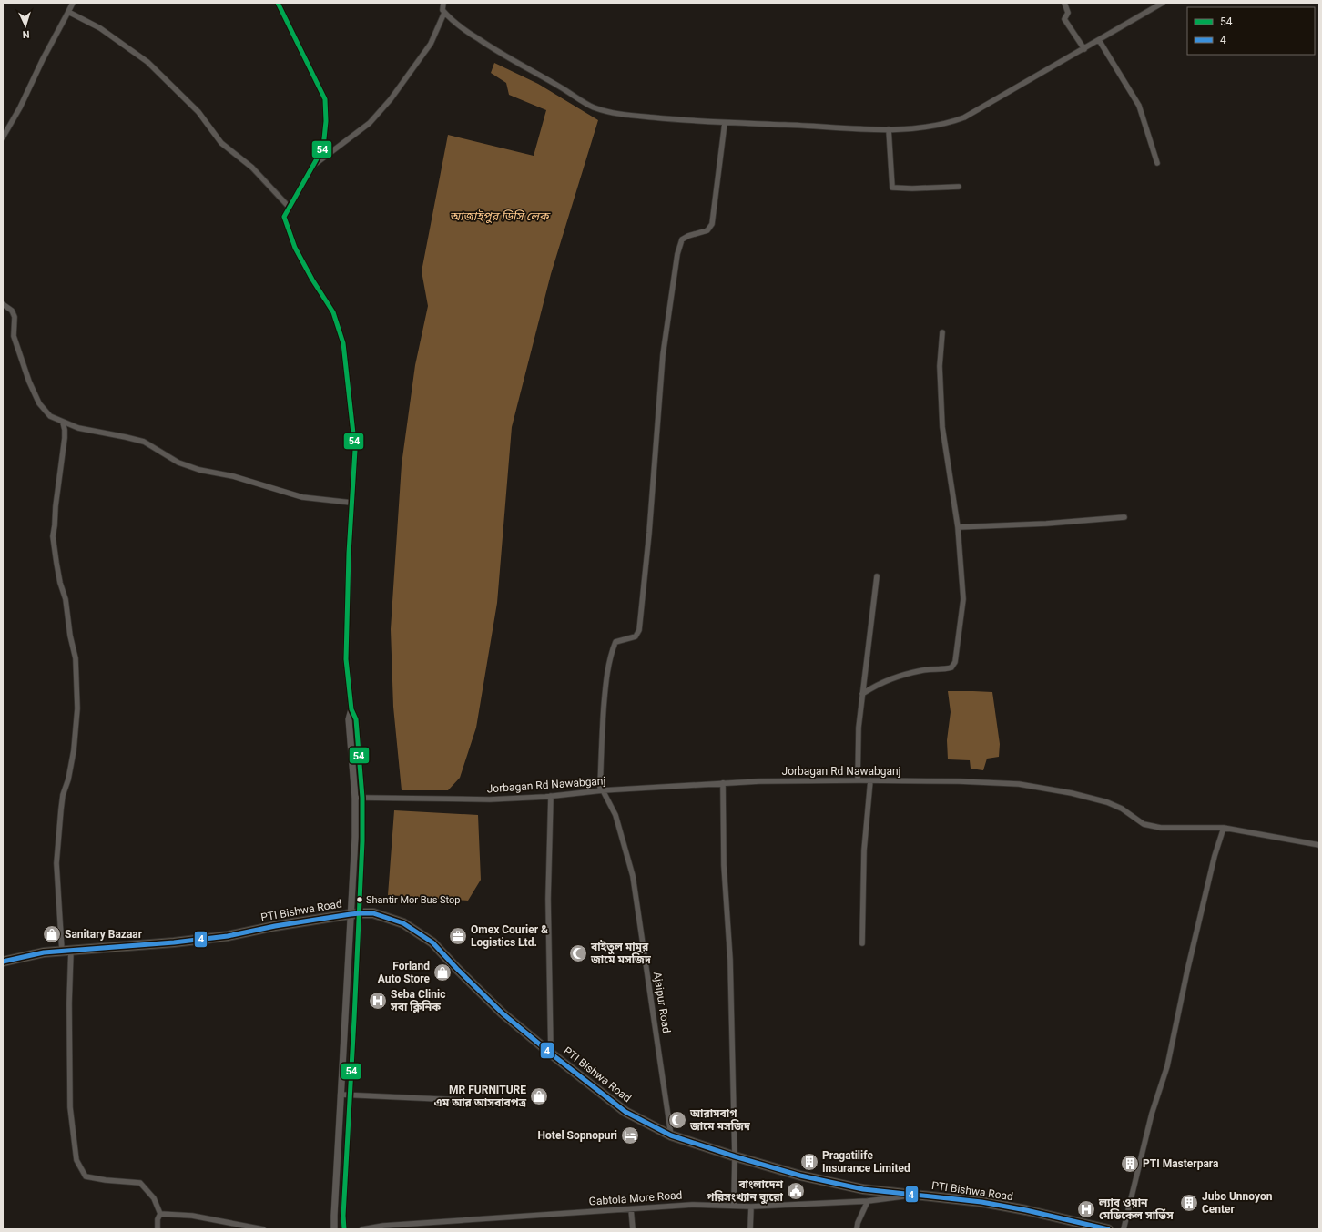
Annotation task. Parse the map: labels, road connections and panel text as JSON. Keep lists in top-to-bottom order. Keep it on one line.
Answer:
{"streets":{"highway":["PTI Bishwa Road"],"street":["Jorbagan Rd Nawabganj","Ajaipur Road","Gabtola More Road"]},"crossings":[["Jorbagan Rd Nawabganj","Ajaipur Road"],["PTI Bishwa Road","Ajaipur Road"],["PTI Bishwa Road","Gabtola More Road"]],"water":["আজাইপুর ডিসি লেক"],"places":{"other":["Shantir Mor Bus Stop"],"shop":["Sanitary Bazaar","Forland Auto Store","MR FURNITURE এম আর আসবাবপত্র"],"office":["Omex Courier & Logistics Ltd."],"mosque":["বাইতুল মামুর জামে মসজিদ","আরামবাগ জামে মসজিদ"],"hospital":["Seba Clinic সবা ক্লিনিক","ল্যাব ওয়ান মেডিকেল সার্ভিস"],"hotel":["Hotel Sopnopuri"],"building":["Pragatilife Insurance Limited","PTI Masterpara","Jubo Unnoyon Center"],"public building":["বাংলাদেশ পরিসংখ্যান ব্যুরো"]},"lines":["transit line 54","transit line 4"],"legend":["54","4"],"north":"bottom"}
